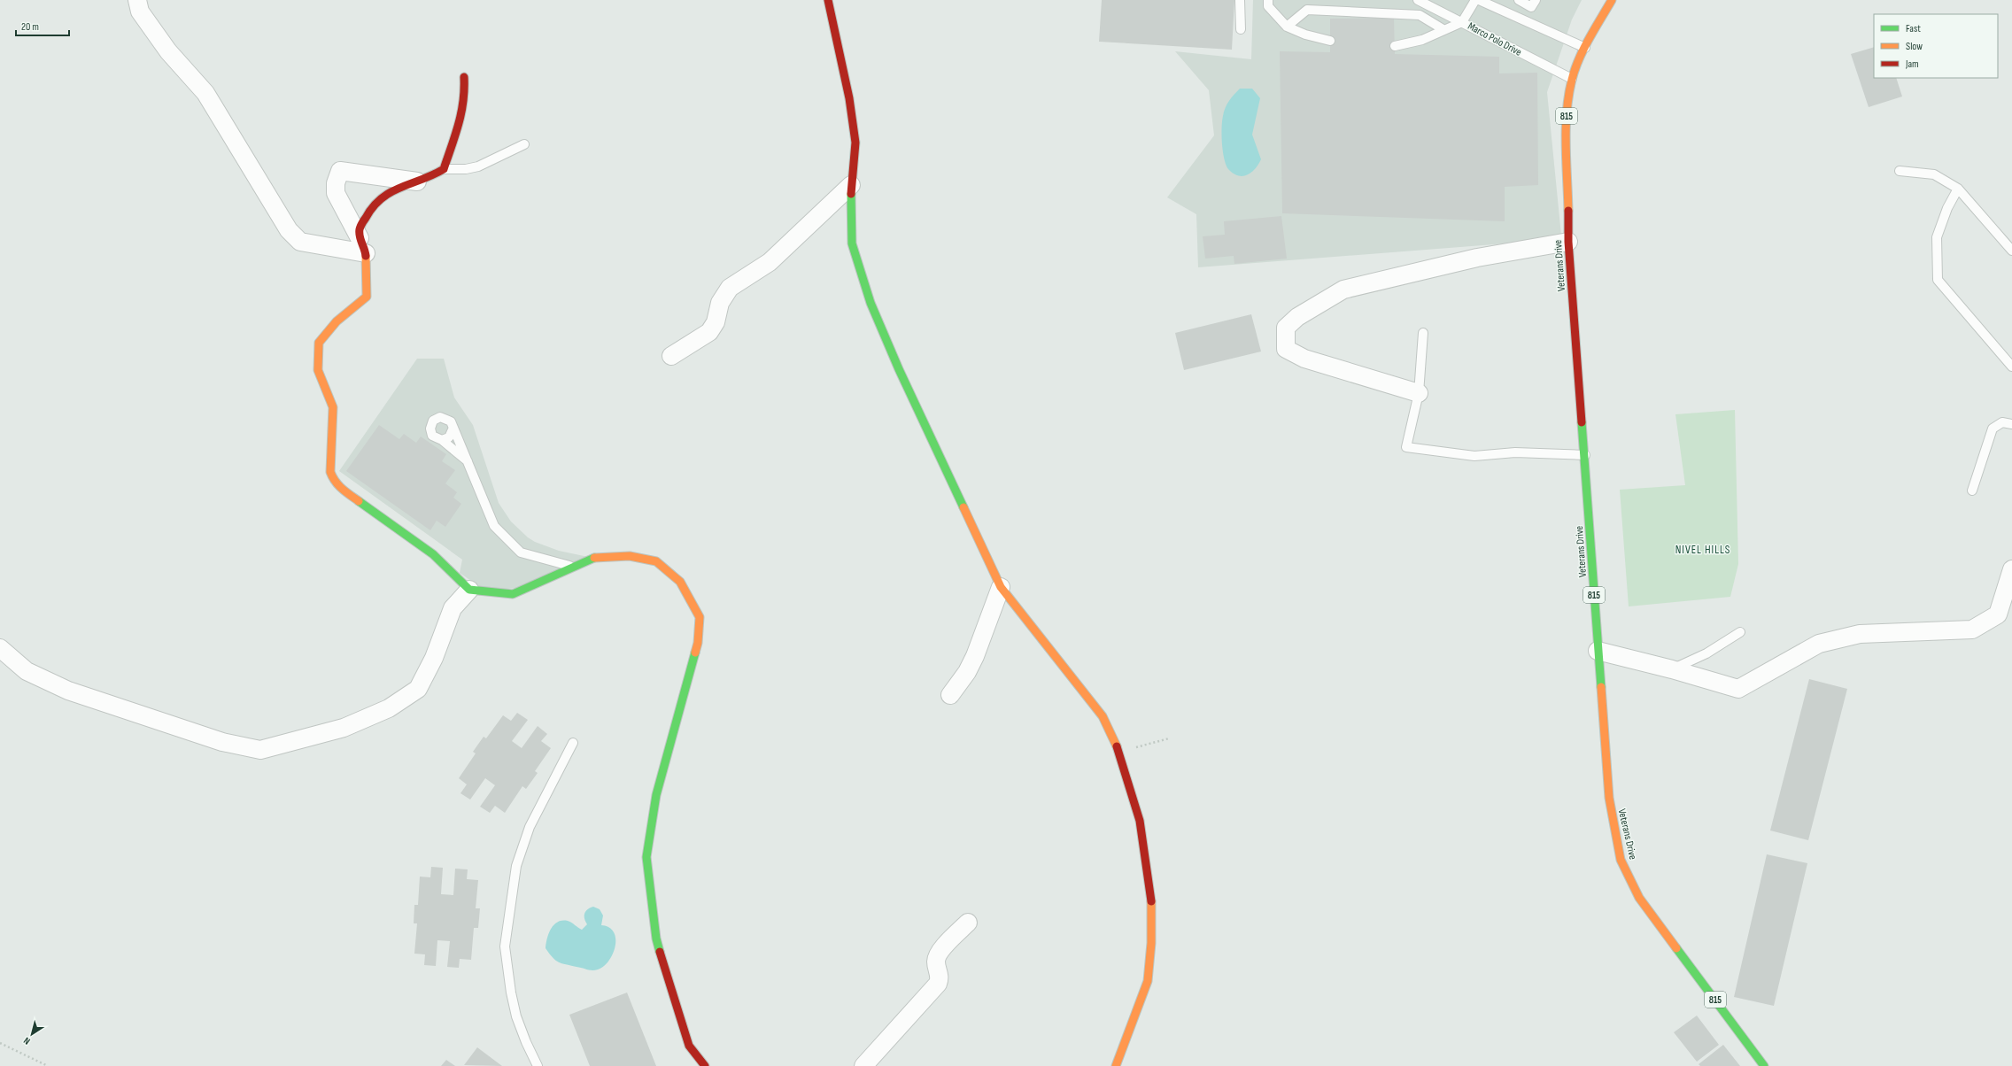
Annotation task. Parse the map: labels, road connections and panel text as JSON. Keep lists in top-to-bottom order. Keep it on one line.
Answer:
{"streets":{"street":["815","Veterans Drive"],"lane":["Marco Polo Drive"]},"crossings":[["Marco Polo Drive","Veterans Drive"]],"districts":["NIVEL HILLS"],"legend":["Fast","Slow","Jam"],"scale_bar":"20 m","north":"bottom left"}
